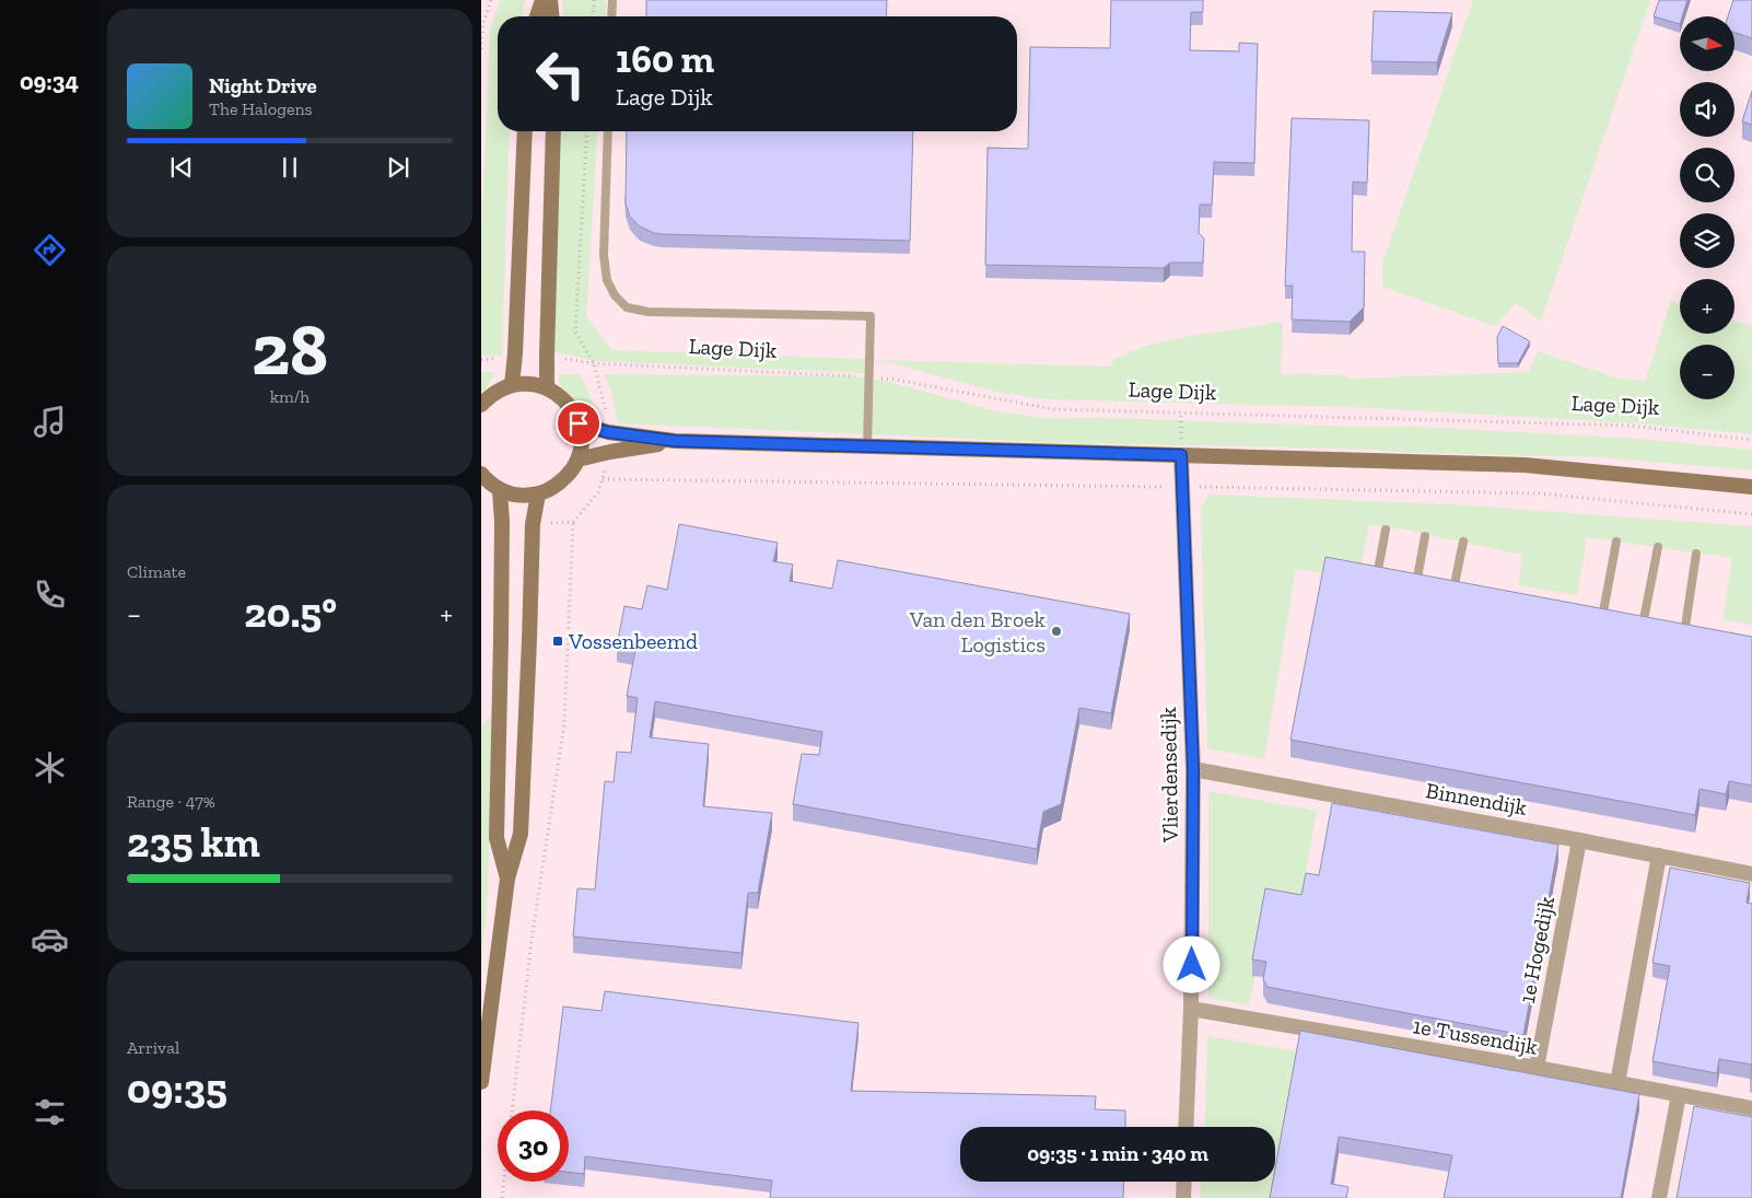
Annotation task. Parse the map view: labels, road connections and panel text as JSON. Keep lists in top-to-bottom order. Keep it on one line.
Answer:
{"streets":{"street":["Vlierdensedijk","Binnendijk","1e Hogedijk","1e Tussendijk"],"path":["Lage Dijk"]},"crossings":[["Vlierdensedijk","Binnendijk"],["Vlierdensedijk","1e Tussendijk"],["Binnendijk","1e Hogedijk"],["1e Hogedijk","1e Tussendijk"]],"places":{"other":["Van den Broek Logistics"],"transit":["Vossenbeemd"]},"north":"right","page":{"tabs":"09:34","map_buttons":["+","−"],"turn":["160 m","Lage Dijk"],"song":["Night Drive","The Halogens"],"tile":[["28","km/h"],"Climate",["Range · 47%","235 km"],["Arrival","09:35"]],"heat":["−","20.5°","+"],"limit":"30","trip":"09:35 · 1 min · 340 m"}}
